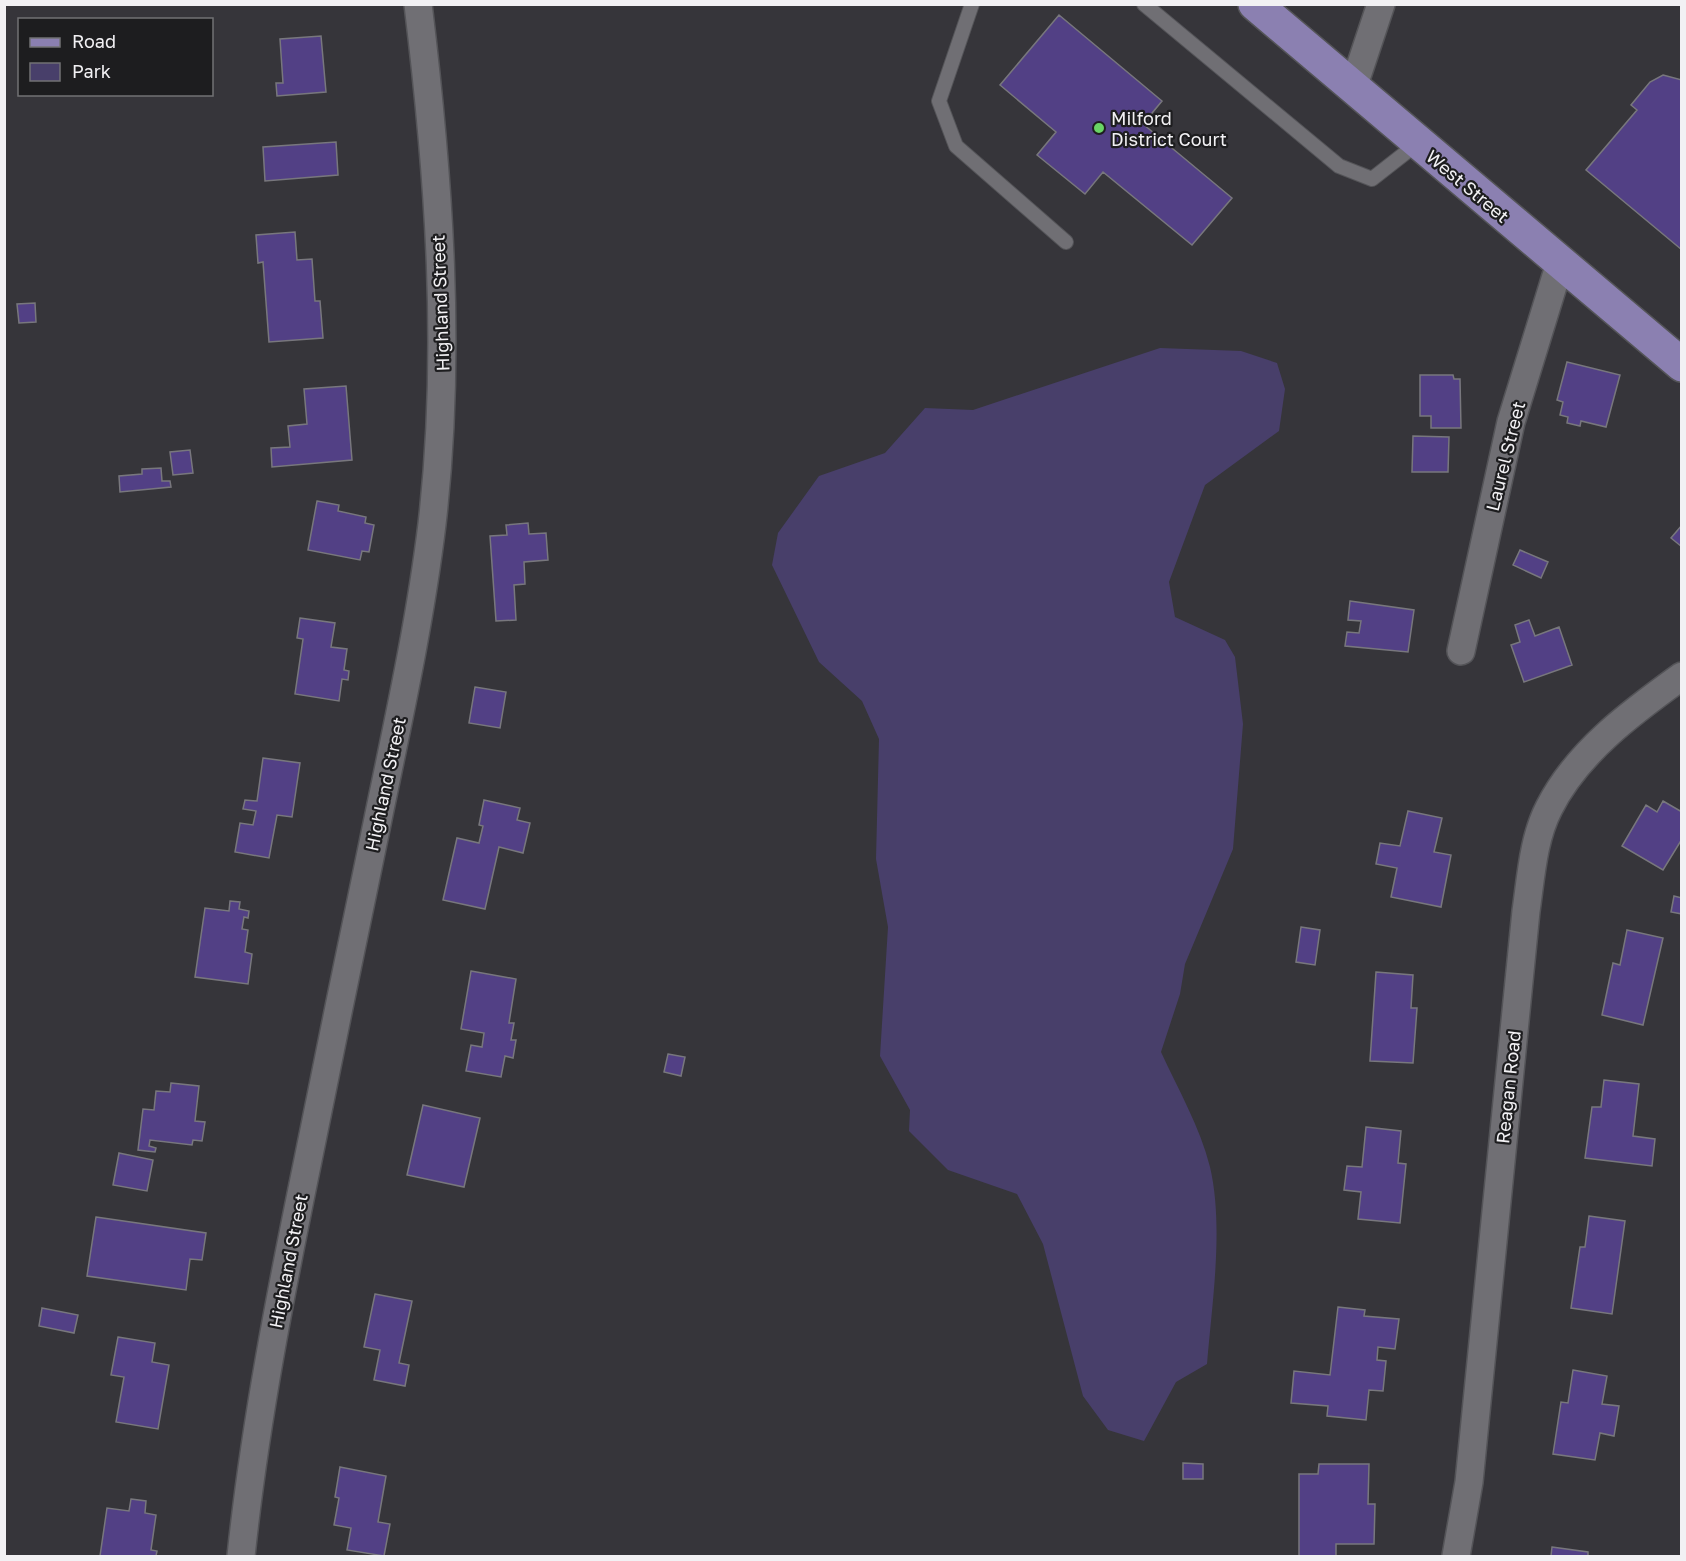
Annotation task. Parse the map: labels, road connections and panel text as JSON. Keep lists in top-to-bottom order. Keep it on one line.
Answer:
{"streets":{"main road":["West Street"],"street":["Highland Street","Laurel Street","Reagan Road"]},"crossings":[["West Street","Laurel Street"]],"places":["Milford District Court"],"legend":["Road","Park"]}
